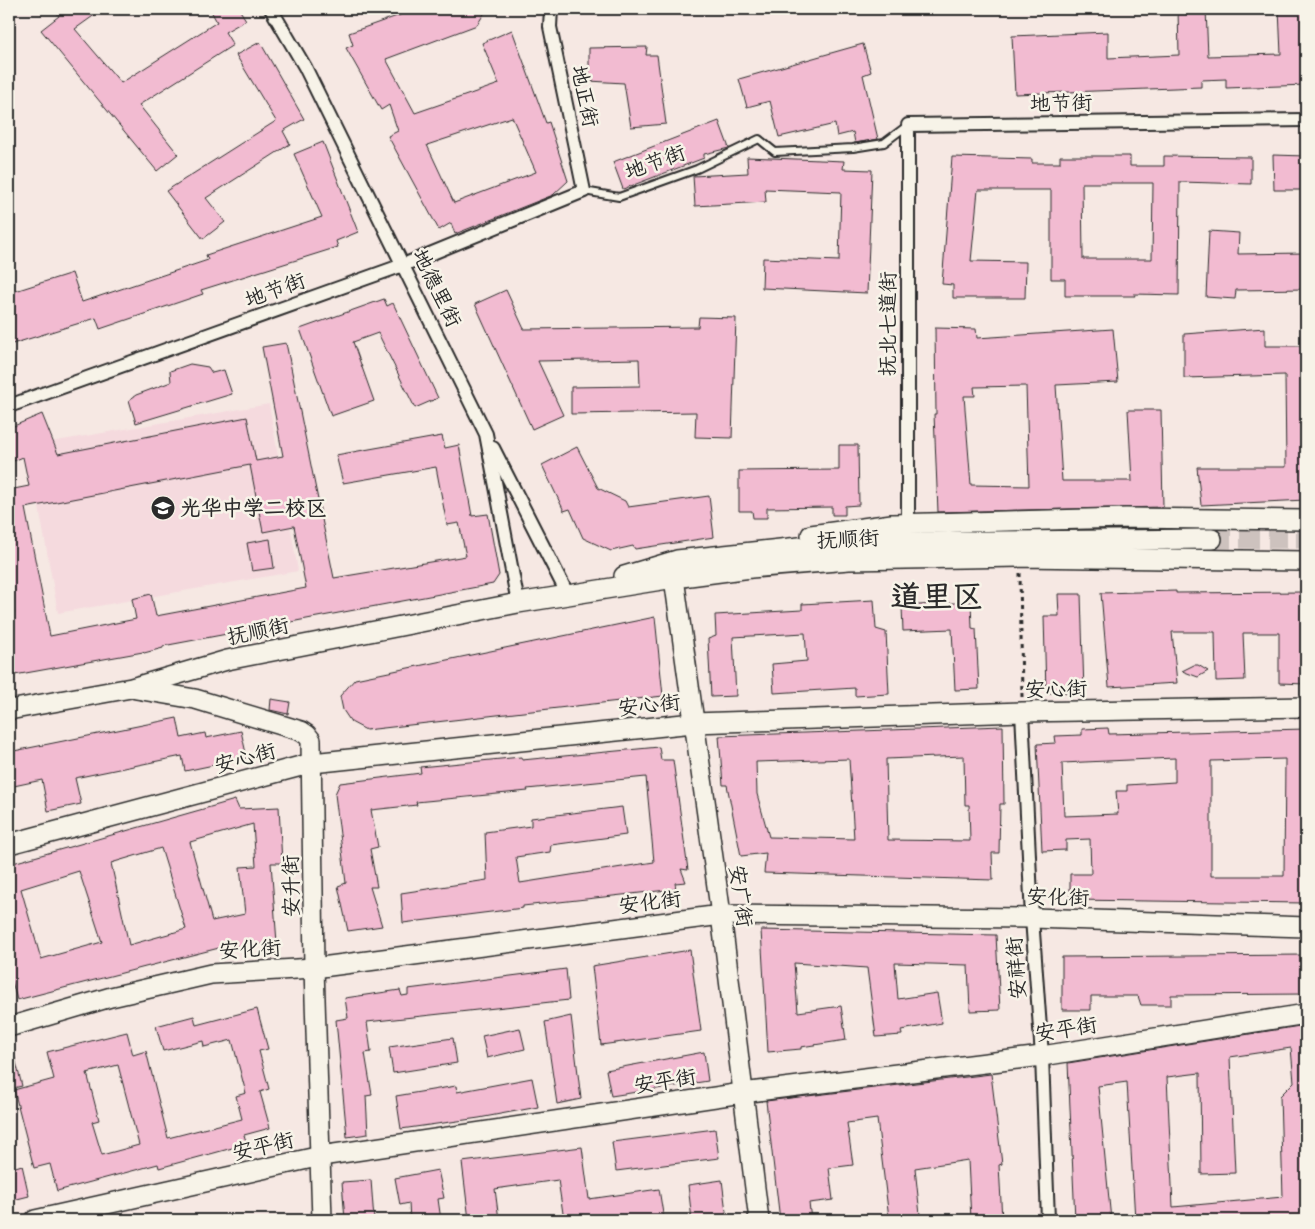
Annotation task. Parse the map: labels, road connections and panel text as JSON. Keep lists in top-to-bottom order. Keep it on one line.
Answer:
{"streets":{"street":["地正街","地节街","地德里街","抚北七道街","抚顺街","安心街","安升街","安广街","安化街","安祥街","安平街"]},"crossings":[["地正街","地节街"],["地节街","地德里街"],["地节街","抚北七道街"],["地德里街","抚顺街"],["抚北七道街","抚顺街"],["抚顺街","安升街"],["抚顺街","安广街"],["安心街","安升街"],["安心街","安广街"],["安心街","安祥街"],["安升街","安化街"],["安升街","安平街"],["安广街","安化街"],["安广街","安平街"],["安化街","安祥街"],["安祥街","安平街"]],"districts":["道里区"],"places":{"school or university":["光华中学二校区"]}}
